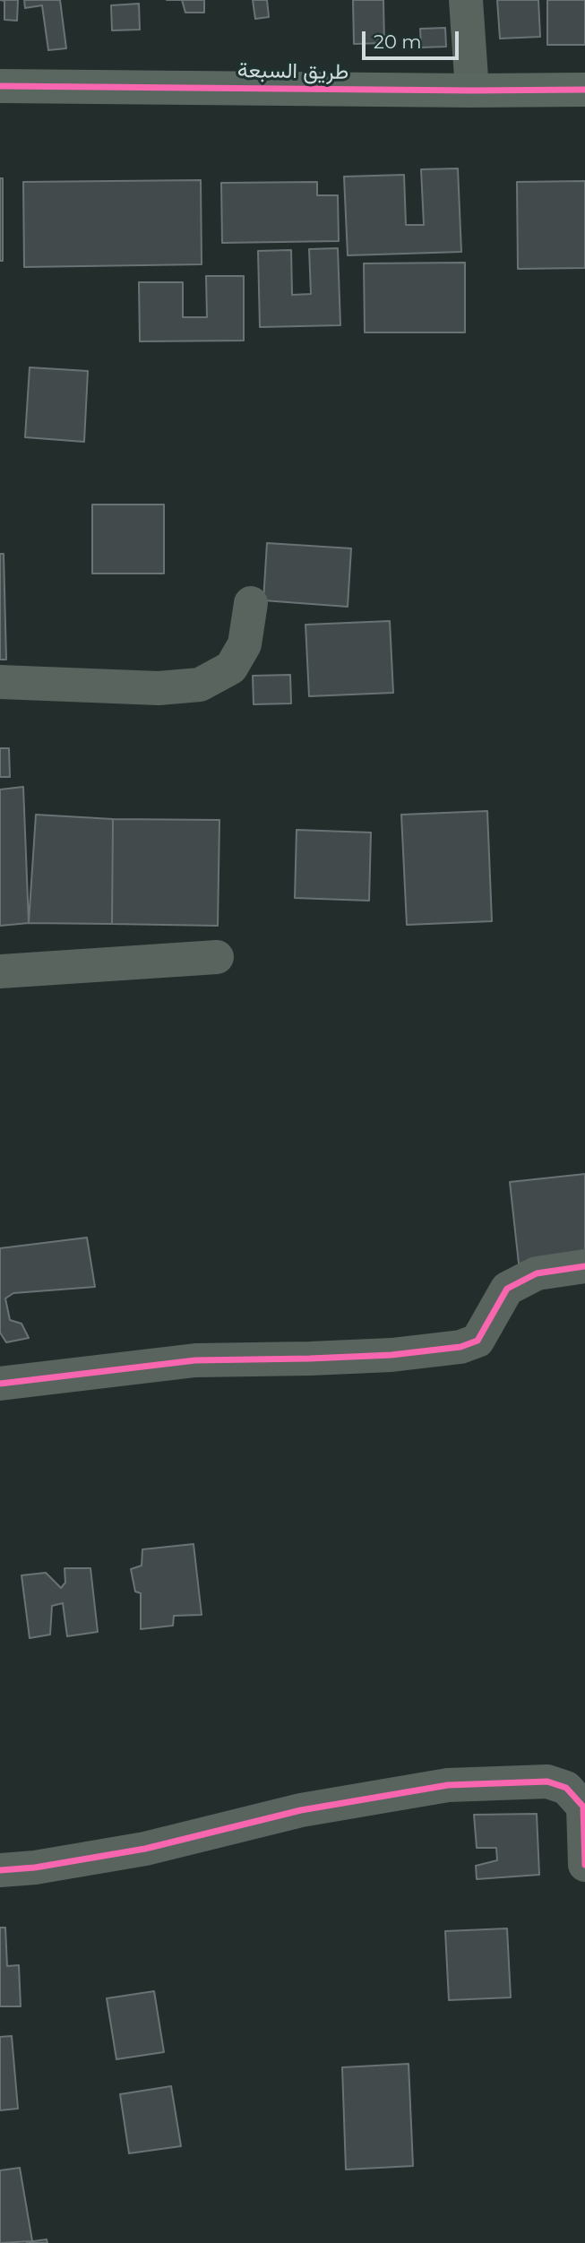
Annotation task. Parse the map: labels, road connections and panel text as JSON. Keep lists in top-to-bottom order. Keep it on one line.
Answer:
{"streets":{"street":["طريق السبعة"]},"scale_bar":"20 m"}
